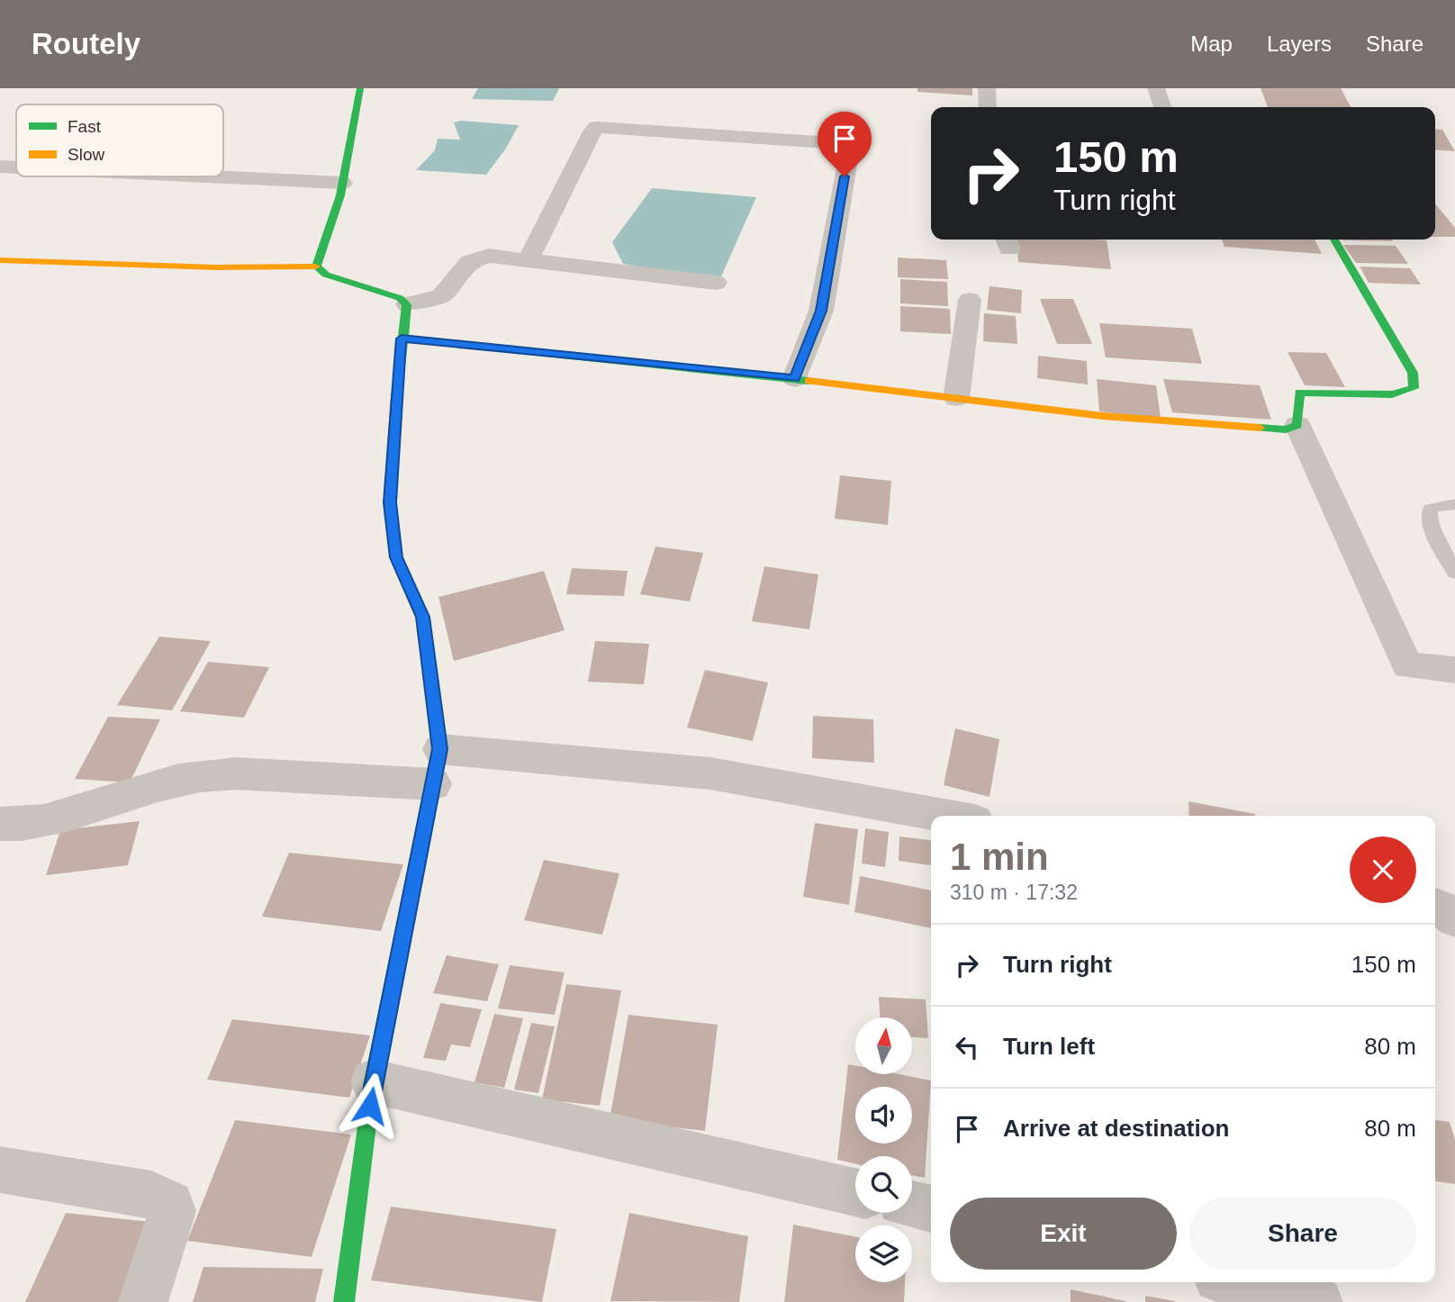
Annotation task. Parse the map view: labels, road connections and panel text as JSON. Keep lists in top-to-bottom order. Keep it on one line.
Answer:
{"legend":["Fast","Slow"],"north":"top","page":{"header":"Routely","nav":["Map","Layers","Share"],"turn":["150 m","Turn right"],"heading":["1 min","310 m · 17:32"],"list":[{"name":"Turn right","value":"150 m"},{"name":"Turn left","value":"80 m"},{"name":"Arrive at destination","value":"80 m"}],"buttons":["Exit","Share"]}}
